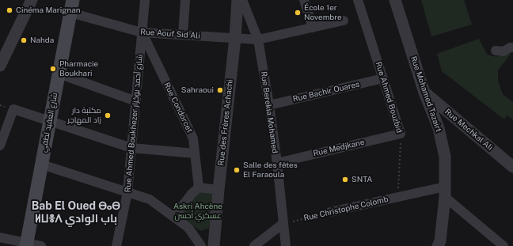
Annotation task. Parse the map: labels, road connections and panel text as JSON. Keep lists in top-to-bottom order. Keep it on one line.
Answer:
{"streets":{"main road":["شارع العقيد لطفي"],"street":["Rue Aouf Sid Ali","Rue Bachir Ouares","Rue Mohamed Tazairt","Rue Ahmed Bouzbid","Rue Condorcet","Rue Berekia Mohamed","Rue des Frères Achachi","Rue Ahmed Boukhezer شارع أحمد بوخزار","Rue Mechkal Ali","Rue Medjkane","Rue Christophe Colomb"]},"crossings":[["Rue Aouf Sid Ali","Rue Condorcet"],["Rue Aouf Sid Ali","Rue Berekia Mohamed"],["Rue Aouf Sid Ali","شارع العقيد لطفي"],["Rue Aouf Sid Ali","Rue des Frères Achachi"],["Rue Aouf Sid Ali","Rue Ahmed Boukhezer شارع أحمد بوخزار"],["Rue Bachir Ouares","Rue Ahmed Bouzbid"],["Rue Bachir Ouares","Rue Berekia Mohamed"],["Rue Mohamed Tazairt","Rue Mechkal Ali"],["Rue Mohamed Tazairt","Rue Christophe Colomb"],["Rue Ahmed Bouzbid","Rue Medjkane"],["Rue Ahmed Bouzbid","Rue Christophe Colomb"],["Rue Condorcet","Rue Ahmed Boukhezer شارع أحمد بوخزار"],["Rue Berekia Mohamed","Rue Medjkane"],["Rue Berekia Mohamed","Rue Christophe Colomb"]],"districts":["Bab El Oued ⴱⴰⴱ ⵍⵡⴻⴷ باب الوادي"],"parks":["Askri Ahcène عسكري أحسن"],"places":["Cinéma Marignan","École 1er Novembre","Nahda","Pharmacie Boukhari","Sahraoui","مكتبة دار زاد المهاجر","Salle des fêtes El Faraoula","SNTA"]}
